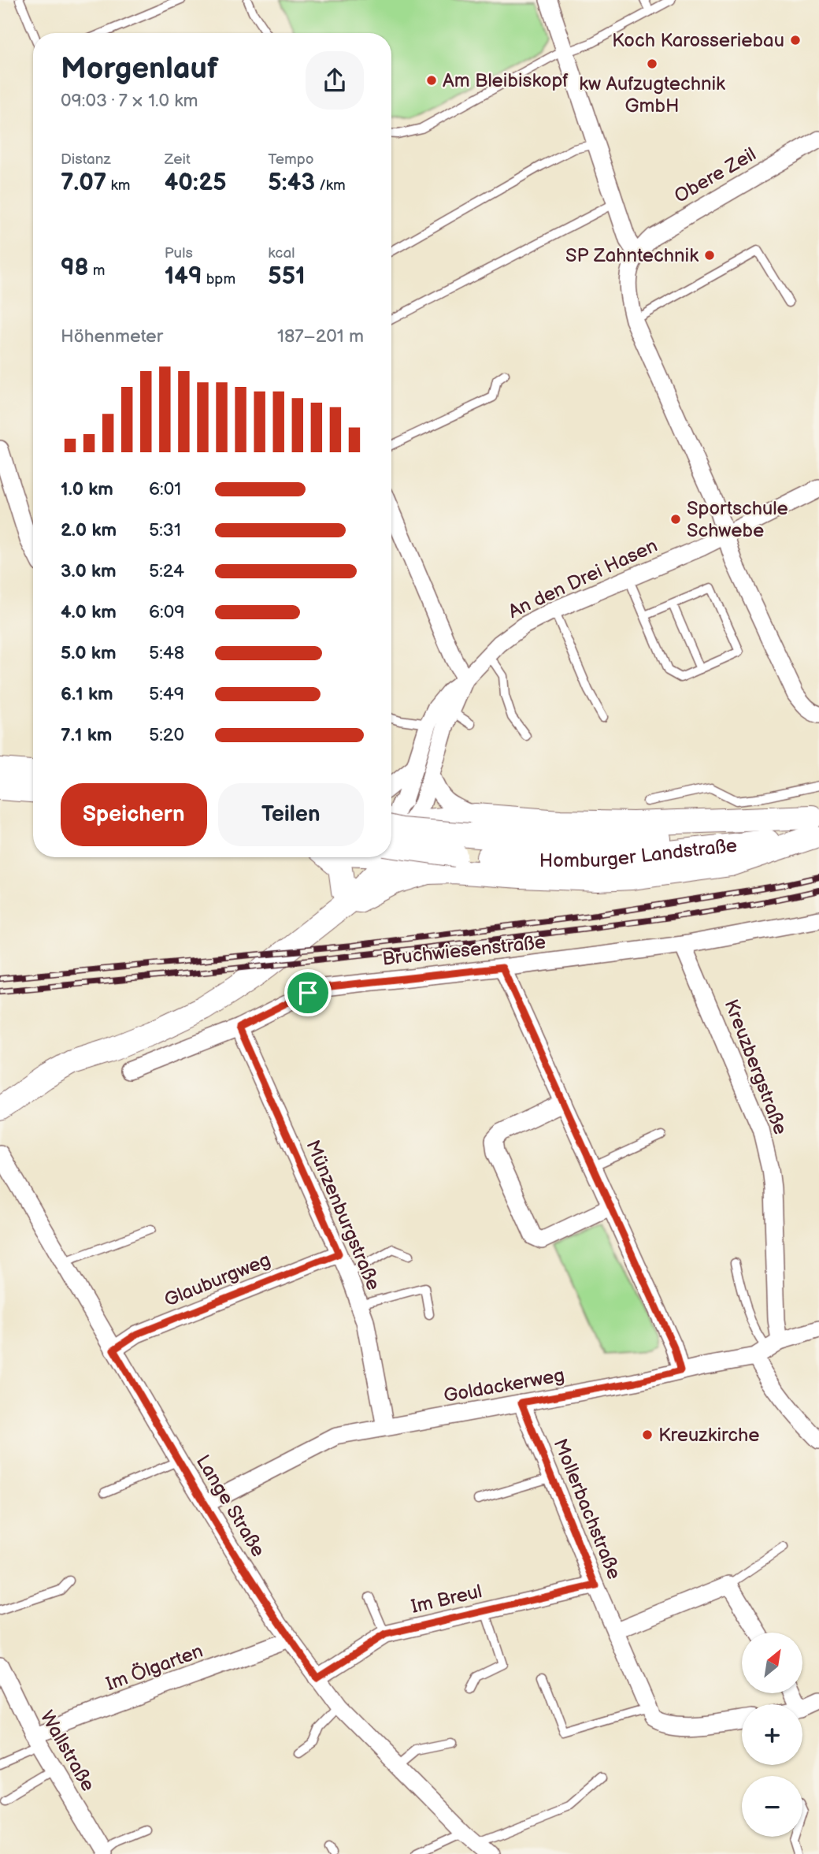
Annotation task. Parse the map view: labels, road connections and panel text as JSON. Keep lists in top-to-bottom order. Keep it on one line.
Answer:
{"streets":{"main road":["Homburger Landstraße"],"street":["Obere Zeil","An den Drei Hasen","Bruchwiesenstraße","Kreuzbergstraße","Münzenburgstraße","Glauburgweg","Goldackerweg","Lange Straße","Mollerbachstraße","Im Breul","Im Ölgarten","Wallstraße"]},"crossings":[["Bruchwiesenstraße","Kreuzbergstraße"],["Bruchwiesenstraße","Münzenburgstraße"],["Kreuzbergstraße","Goldackerweg"],["Münzenburgstraße","Glauburgweg"],["Münzenburgstraße","Goldackerweg"],["Glauburgweg","Lange Straße"],["Goldackerweg","Lange Straße"],["Goldackerweg","Mollerbachstraße"],["Lange Straße","Im Breul"],["Lange Straße","Im Ölgarten"],["Mollerbachstraße","Im Breul"],["Im Ölgarten","Wallstraße"]],"places":["Koch Karosseriebau","kw Aufzugtechnik GmbH","Am Bleibiskopf","SP Zahntechnik","Sportschule Schwebe","Kreuzkirche"],"north":"top right","page":{"heading":["Morgenlauf","09:03 · 7 × 1.0 km"],"stats":[["Distanz","7.07 km"],["Zeit","40:25"],["Tempo","5:43 /km"],["98 m"],["Puls","149 bpm"],["kcal","551"]],"chart":["Höhenmeter","187–201 m"],"list":[{"name":"1.0 km","note":"6:01"},{"name":"2.0 km","note":"5:31"},{"name":"3.0 km","note":"5:24"},{"name":"4.0 km","note":"6:09"},{"name":"5.0 km","note":"5:48"},{"name":"6.1 km","note":"5:49"},{"name":"7.1 km","note":"5:20"}],"buttons":["Speichern","Teilen"],"map_buttons":["+","−"]}}
